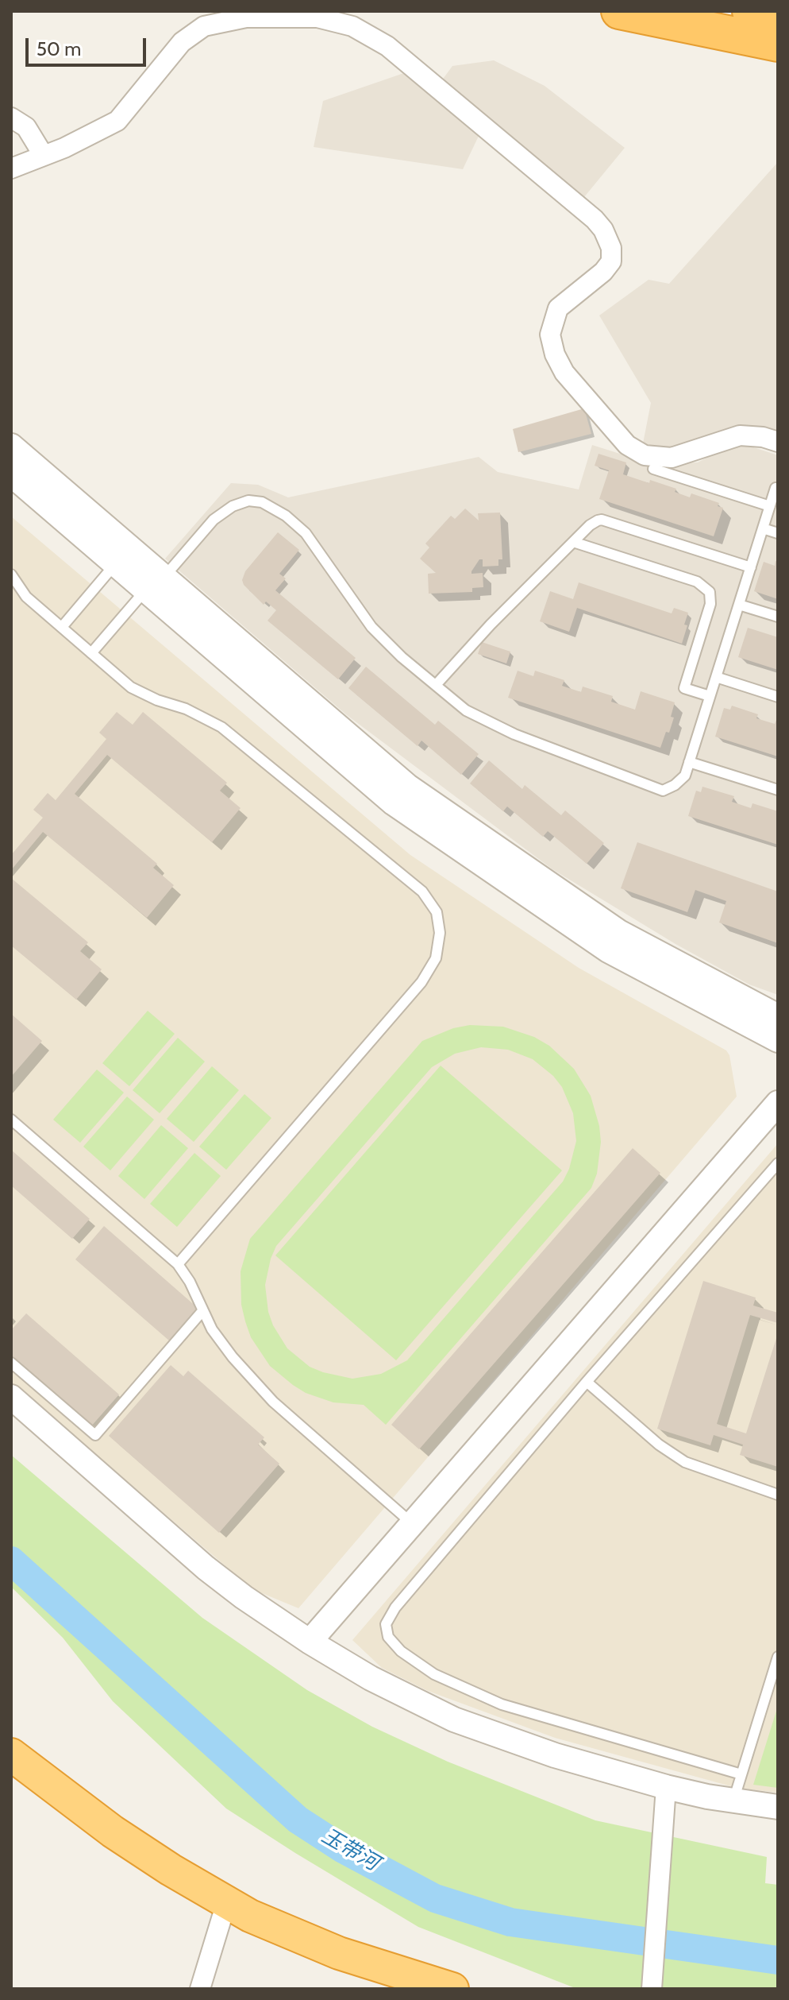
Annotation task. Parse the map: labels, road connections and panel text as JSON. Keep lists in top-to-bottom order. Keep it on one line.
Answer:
{"water":["玉带河"],"scale_bar":"50 m"}
